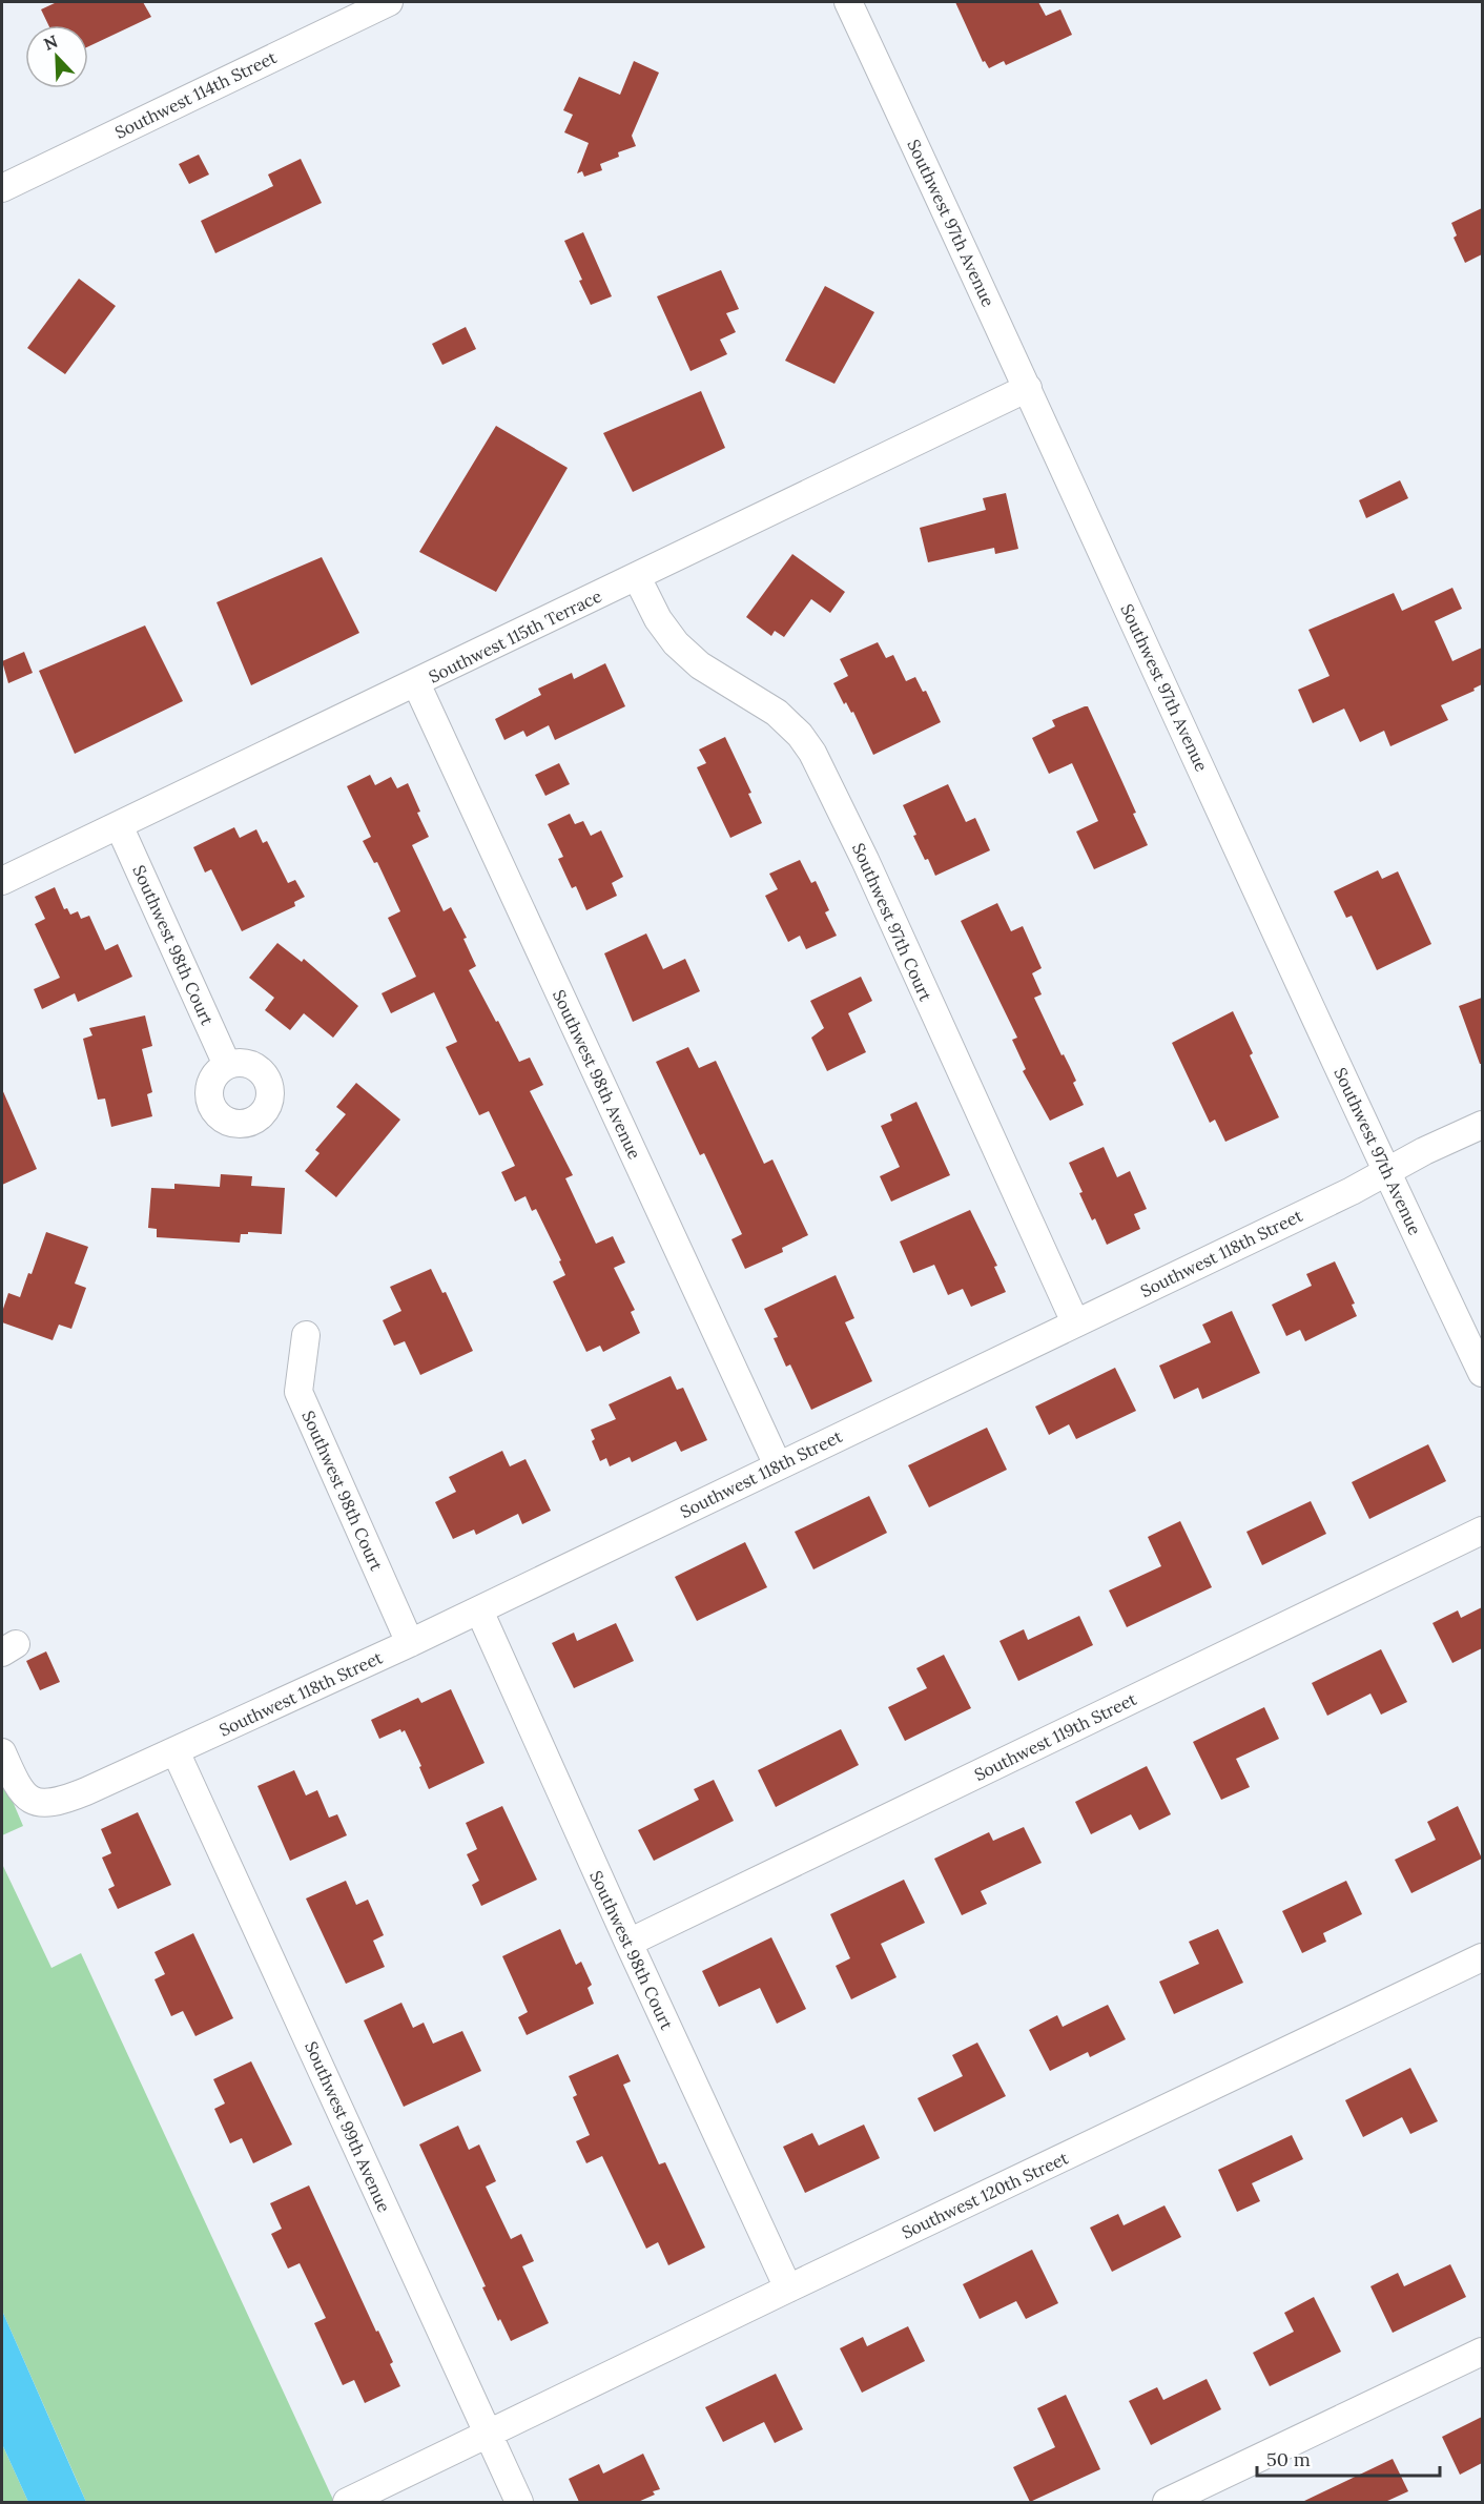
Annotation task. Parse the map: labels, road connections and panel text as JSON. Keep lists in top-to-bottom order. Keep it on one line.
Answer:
{"streets":{"street":["Southwest 114th Street","Southwest 97th Avenue","Southwest 115th Terrace","Southwest 97th Court","Southwest 98th Court","Southwest 98th Avenue","Southwest 118th Street","Southwest 119th Street","Southwest 99th Avenue","Southwest 120th Street"]},"crossings":[["Southwest 97th Avenue","Southwest 115th Terrace"],["Southwest 97th Avenue","Southwest 118th Street"],["Southwest 115th Terrace","Southwest 97th Court"],["Southwest 115th Terrace","Southwest 98th Court"],["Southwest 115th Terrace","Southwest 98th Avenue"],["Southwest 97th Court","Southwest 118th Street"],["Southwest 98th Court","Southwest 118th Street"],["Southwest 98th Court","Southwest 119th Street"],["Southwest 98th Court","Southwest 120th Street"],["Southwest 98th Avenue","Southwest 118th Street"],["Southwest 118th Street","Southwest 99th Avenue"],["Southwest 99th Avenue","Southwest 120th Street"]],"scale_bar":"50 m","north":"top left"}
